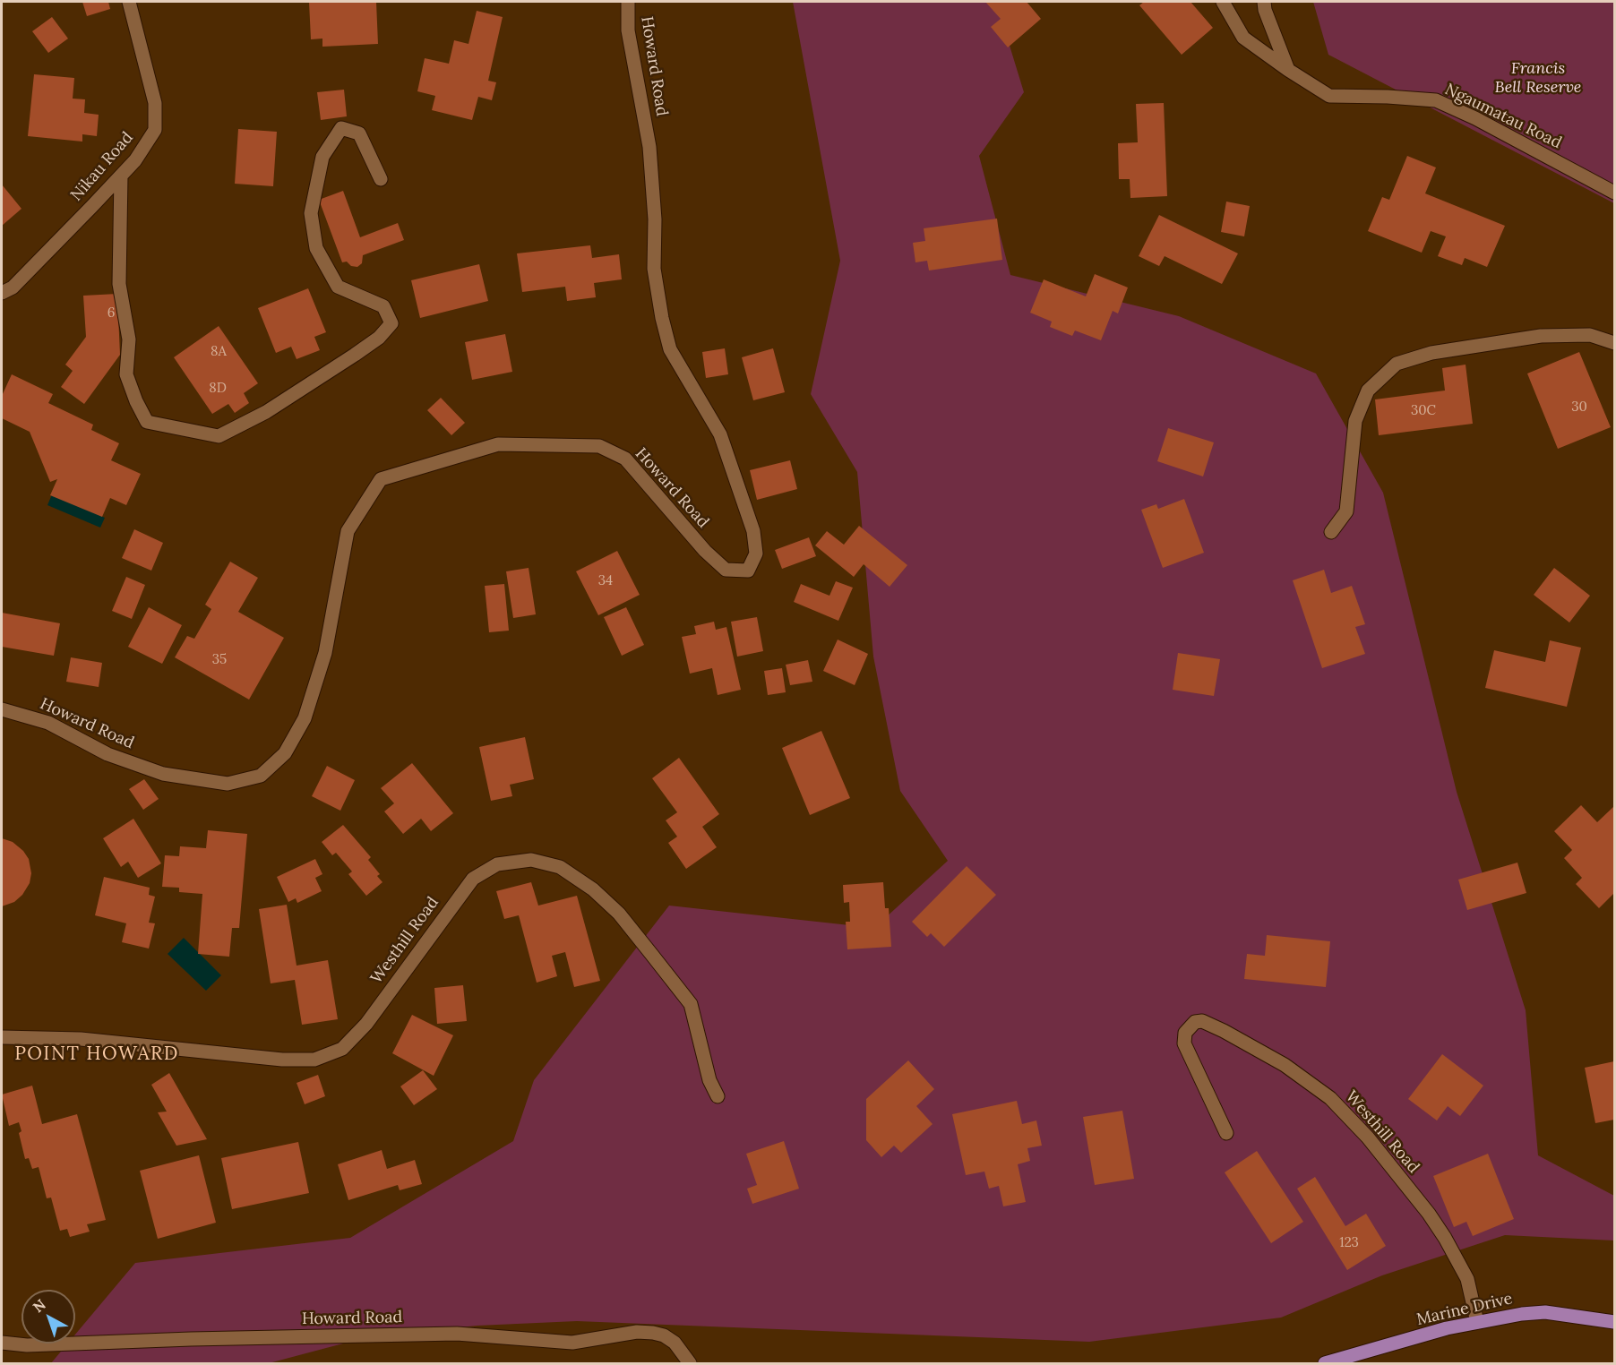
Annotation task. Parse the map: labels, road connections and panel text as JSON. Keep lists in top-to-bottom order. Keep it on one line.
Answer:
{"streets":{"main road":["Marine Drive"],"street":["Howard Road","Ngaumatau Road","Nikau Road","Westhill Road"]},"crossings":[["Westhill Road","Marine Drive"]],"districts":["POINT HOWARD"],"parks":["Francis Bell Reserve"],"house_numbers":["6","8A","8D","30","30C","34","35","123"],"north":"top left"}
